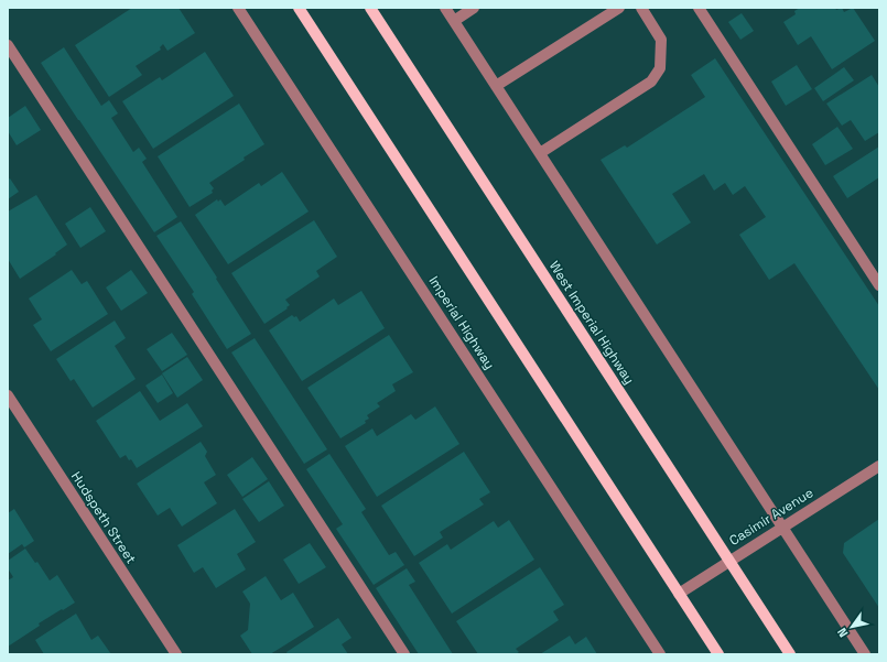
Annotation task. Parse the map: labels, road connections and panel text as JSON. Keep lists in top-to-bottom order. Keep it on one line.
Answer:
{"streets":{"main road":["West Imperial Highway"],"street":["Imperial Highway","Casimir Avenue","Hudspeth Street"]},"crossings":[["West Imperial Highway","Casimir Avenue"]],"north":"bottom left"}
